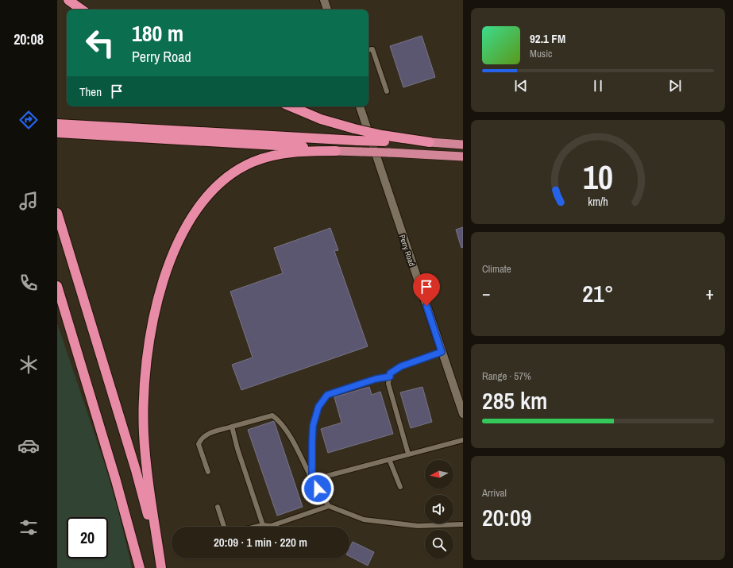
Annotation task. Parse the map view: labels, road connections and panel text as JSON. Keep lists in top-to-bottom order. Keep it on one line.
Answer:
{"streets":{"street":["Perry Road"]},"north":"left","page":{"tabs":"20:08","turn":["180 m","Perry Road"],"song":["92.1 FM","Music"],"then":"Then","tile":["Climate",["Range · 57%","285 km"],["Arrival","20:09"]],"heat":["−","21°","+"],"limit":"20","trip":"20:09 · 1 min · 220 m","gauge":["10","km/h"]}}
